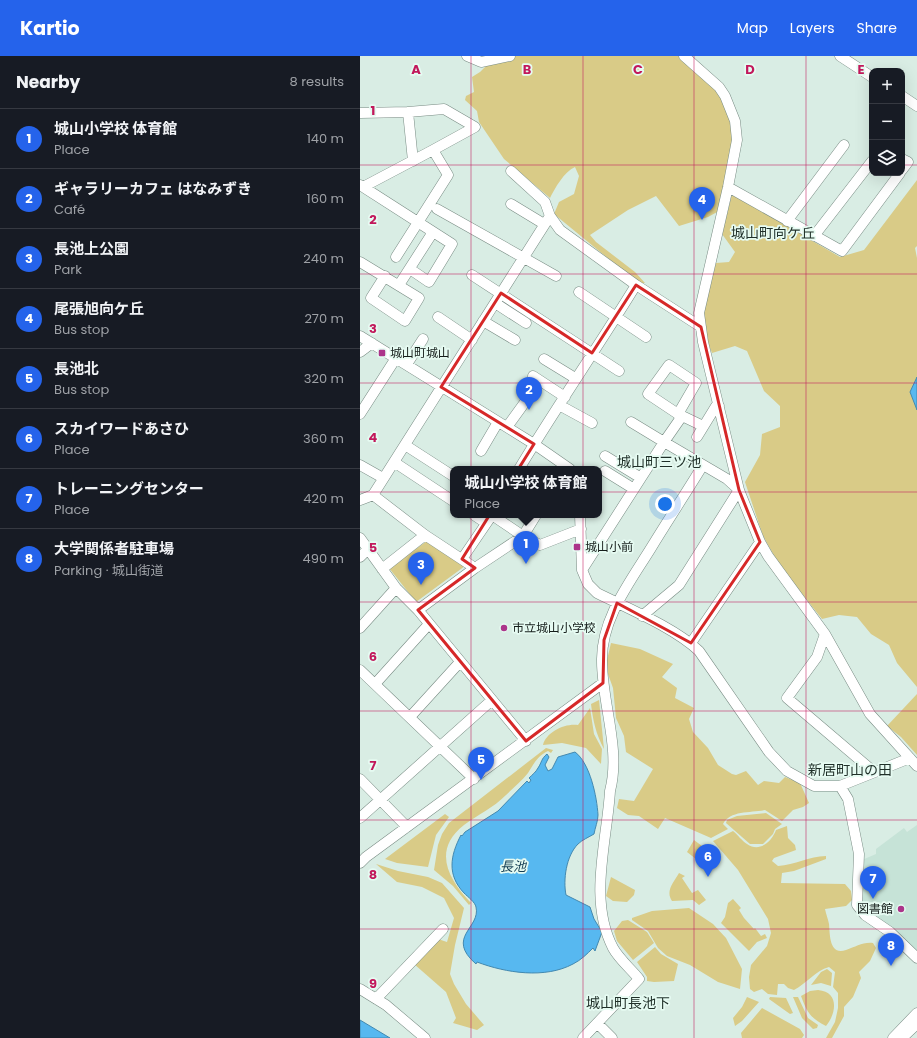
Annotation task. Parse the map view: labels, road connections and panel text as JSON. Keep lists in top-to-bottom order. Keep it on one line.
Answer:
{"districts":["城山町向ケ丘","城山町三ツ池","新居町山の田","城山町長池下"],"water":["長池"],"places":{"transit":["城山町城山","城山小前"],"other":["市立城山小学校","図書館"]},"page":{"header":"Kartio","nav":["Map","Layers","Share"],"heading":["Nearby","8 results"],"map_buttons":["+","−"],"list":[{"mark":"1","name":"城山小学校 体育館","note":"Place","value":"140 m"},{"mark":"2","name":"ギャラリーカフェ はなみずき","note":"Café","value":"160 m"},{"mark":"3","name":"長池上公園","note":"Park","value":"240 m"},{"mark":"4","name":"尾張旭向ケ丘","note":"Bus stop","value":"270 m"},{"mark":"5","name":"長池北","note":"Bus stop","value":"320 m"},{"mark":"6","name":"スカイワードあさひ","note":"Place","value":"360 m"},{"mark":"7","name":"トレーニングセンター","note":"Place","value":"420 m"},{"mark":"8","name":"大学関係者駐車場","note":"Parking · 城山街道","value":"490 m"}],"pins":["4","2","1","3","5","6","7","8"],"popup":["城山小学校 体育館","Place"]},"grid":{"columns":["A","B","C","D","E"],"rows":["1","2","3","4","5","6","7","8","9"]}}
